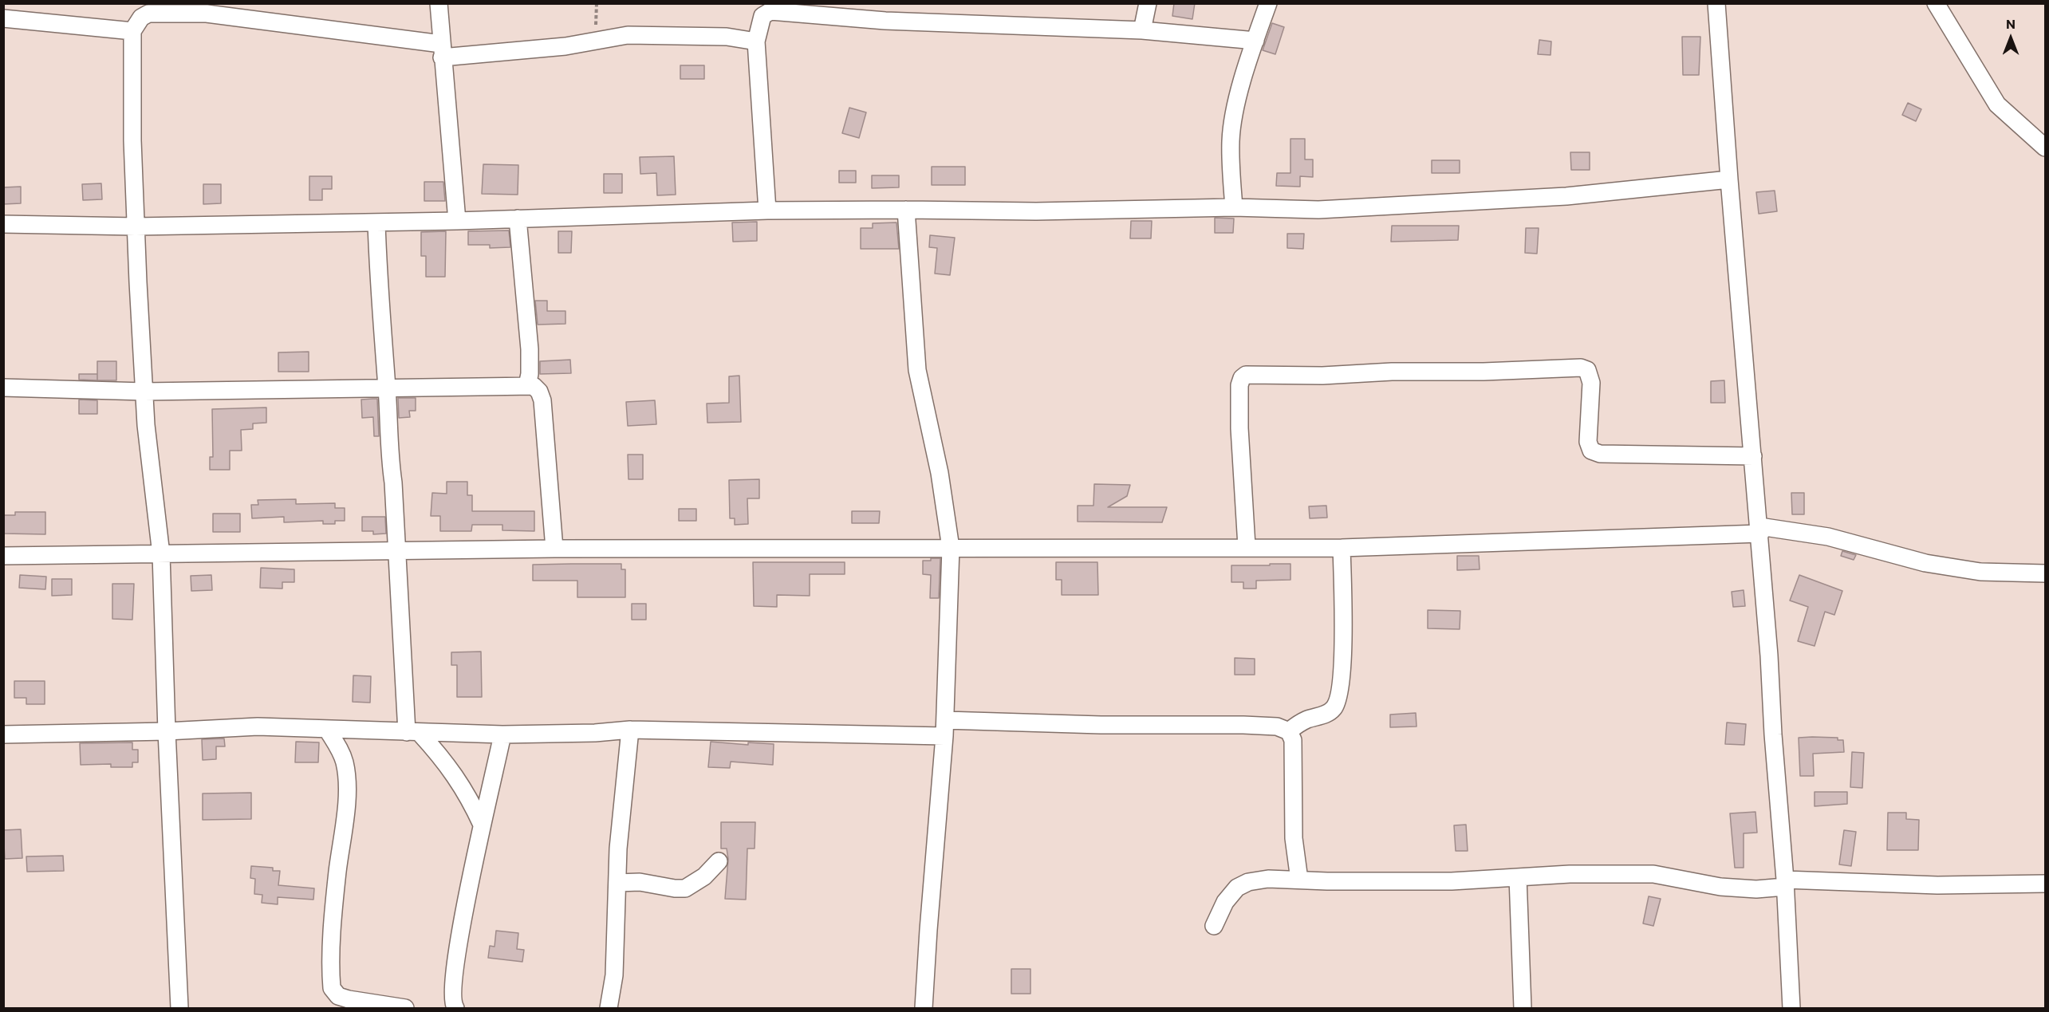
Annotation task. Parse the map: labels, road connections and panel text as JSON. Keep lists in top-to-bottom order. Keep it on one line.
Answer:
{"north":"top"}
